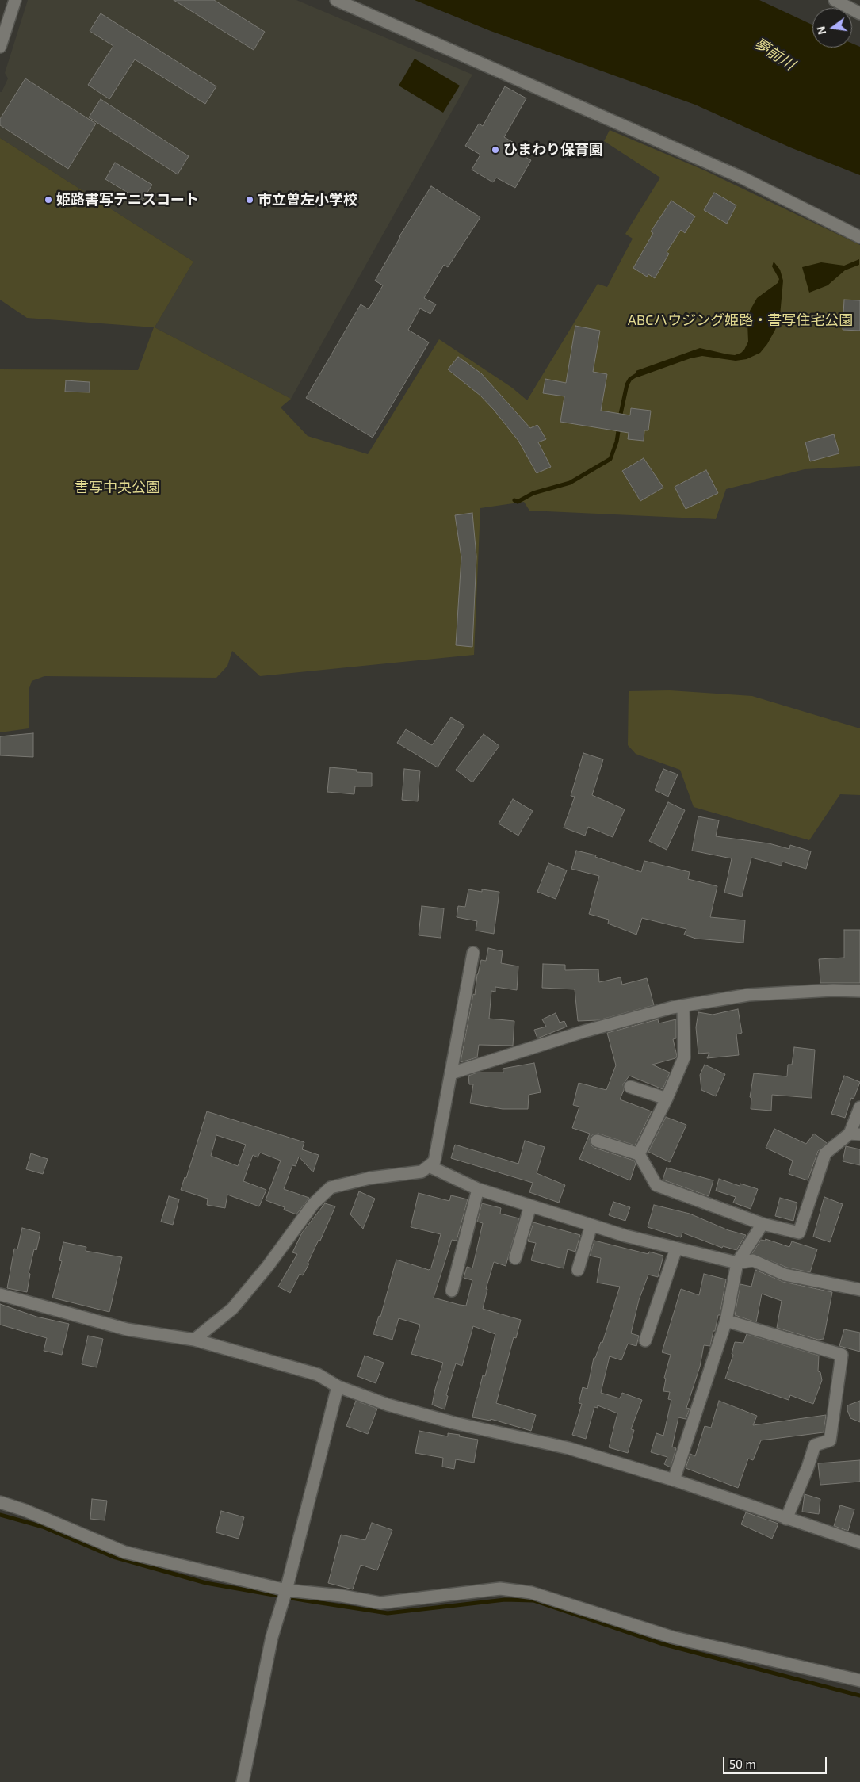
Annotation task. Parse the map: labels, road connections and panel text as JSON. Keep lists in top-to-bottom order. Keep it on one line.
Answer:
{"water":["夢前川"],"parks":["ABCハウジング姫路・書写住宅公園","書写中央公園"],"places":["ひまわり保育園","姫路書写テニスコート","市立曽左小学校"],"scale_bar":"50 m","north":"left"}
